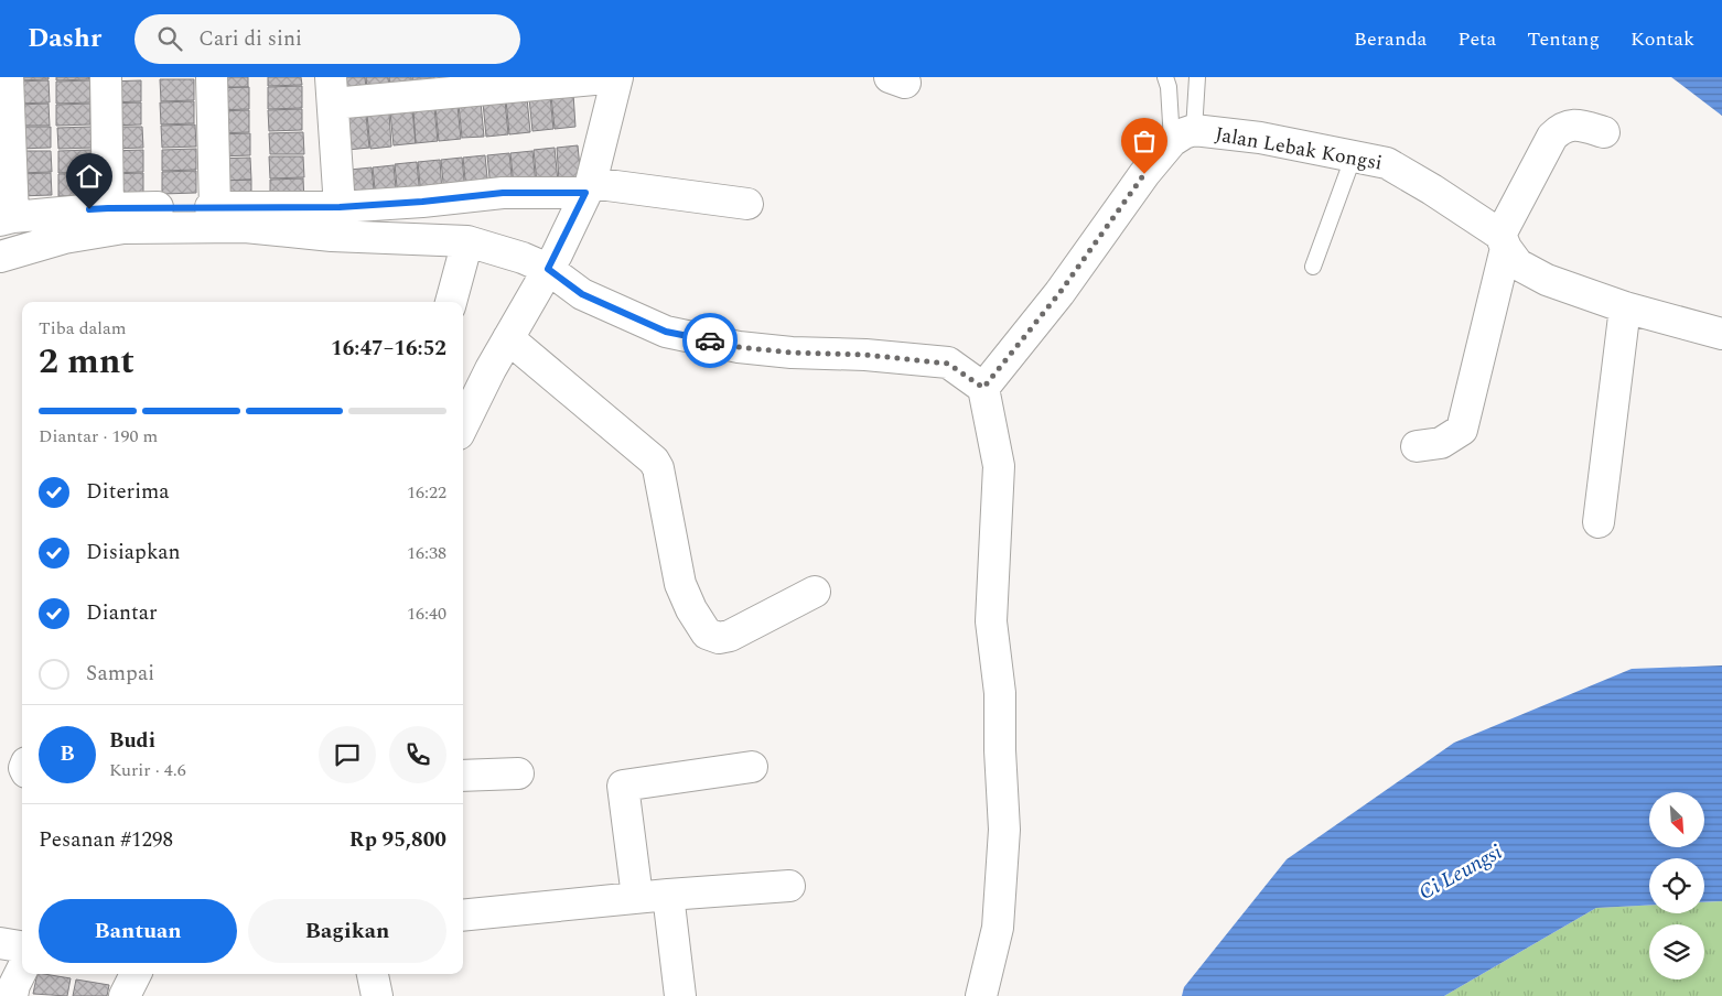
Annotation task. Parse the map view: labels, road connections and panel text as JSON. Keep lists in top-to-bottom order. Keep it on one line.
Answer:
{"streets":{"street":["Jalan Lebak Kongsi"]},"water":["Ci Leungsi"],"north":"bottom right","page":{"header":"Dashr","search":"Cari di sini","nav":["Beranda","Peta","Tentang","Kontak"],"heading":["2 mnt","Tiba dalam","16:47–16:52"],"panel":["Budi","Kurir · 4.6","Pesanan #1298","Rp 95,800"],"bar":"Diantar · 190 m","list":[["Diterima","16:22"],["Disiapkan","16:38"],["Diantar","16:40"],"Sampai"],"round":"B","buttons":["Bantuan","Bagikan"]}}
